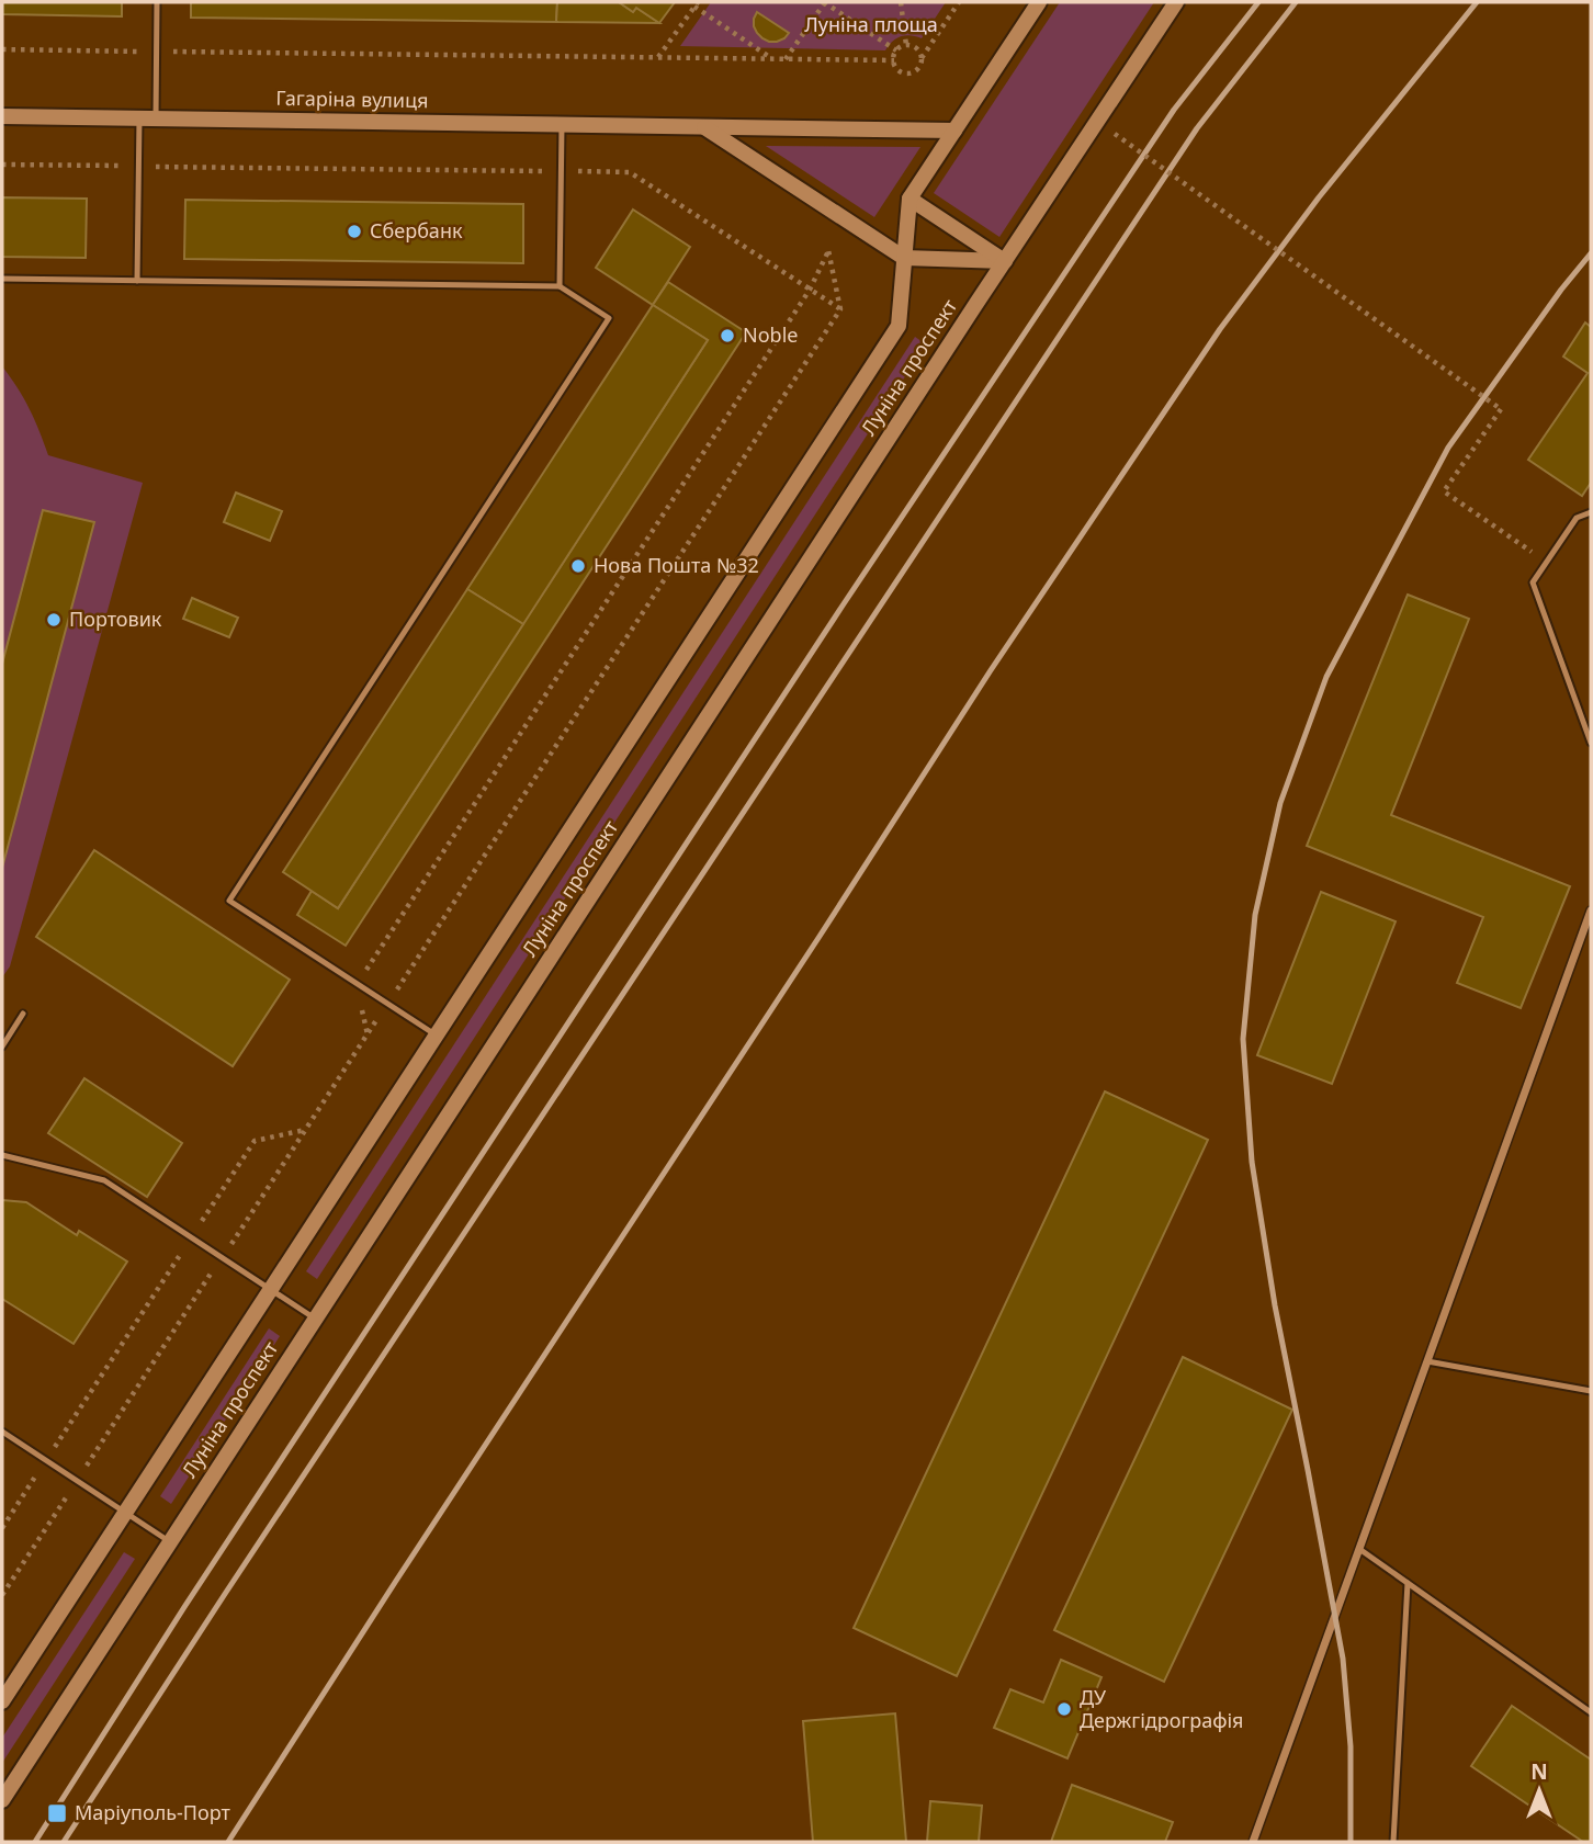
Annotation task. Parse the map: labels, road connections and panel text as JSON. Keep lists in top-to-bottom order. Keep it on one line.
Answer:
{"streets":{"main road":["Гагаріна вулиця","Луніна проспект"]},"crossings":[["Гагаріна вулиця","Луніна проспект"]],"parks":["Луніна площа"],"places":{"other":["Сбербанк","Noble","Нова Пошта №32","Портовик","ДУ Держгідрографія"],"transit":["Маріуполь-Порт"]},"north":"top"}
